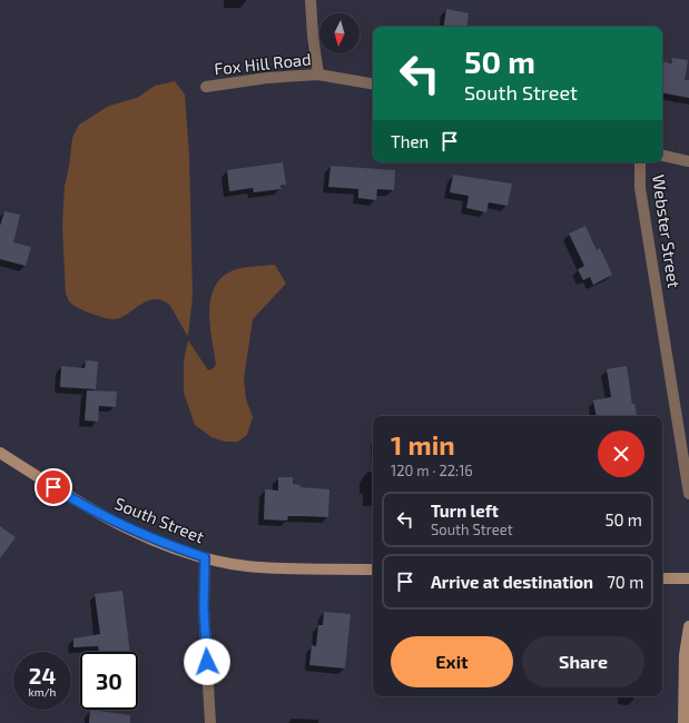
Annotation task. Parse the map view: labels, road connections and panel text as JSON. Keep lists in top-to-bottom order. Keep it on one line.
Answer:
{"streets":{"street":["Fox Hill Road","Webster Street","South Street"]},"north":"bottom","page":{"turn":["50 m","South Street"],"then":"Then","heading":["1 min","120 m · 22:16"],"list":[{"name":"Turn left","note":"South Street","value":"50 m"},{"name":"Arrive at destination","value":"70 m"}],"buttons":["Exit","Share"],"speed":"24 km/h","limit":"30"}}
